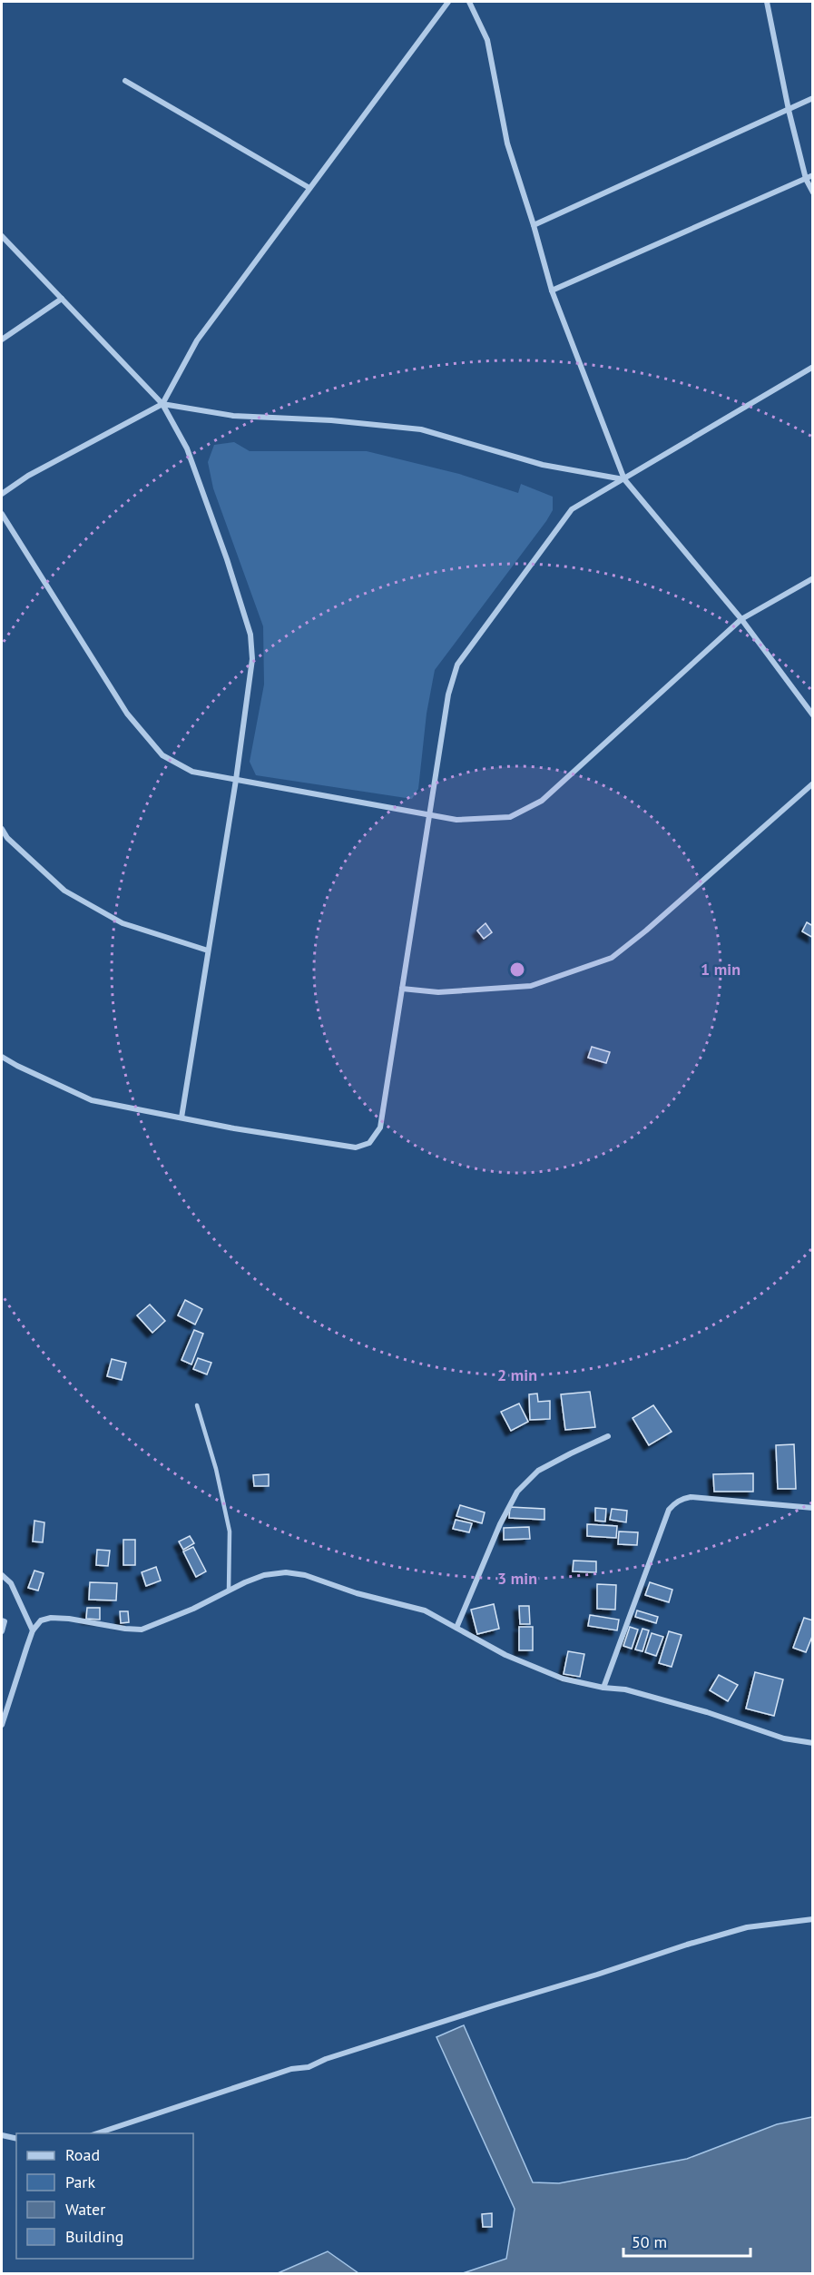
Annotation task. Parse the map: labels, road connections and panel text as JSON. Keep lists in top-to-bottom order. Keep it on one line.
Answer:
{"legend":["Road","Park","Water","Building"],"scale_bar":"50 m","rings":["1 min","2 min","3 min"]}
